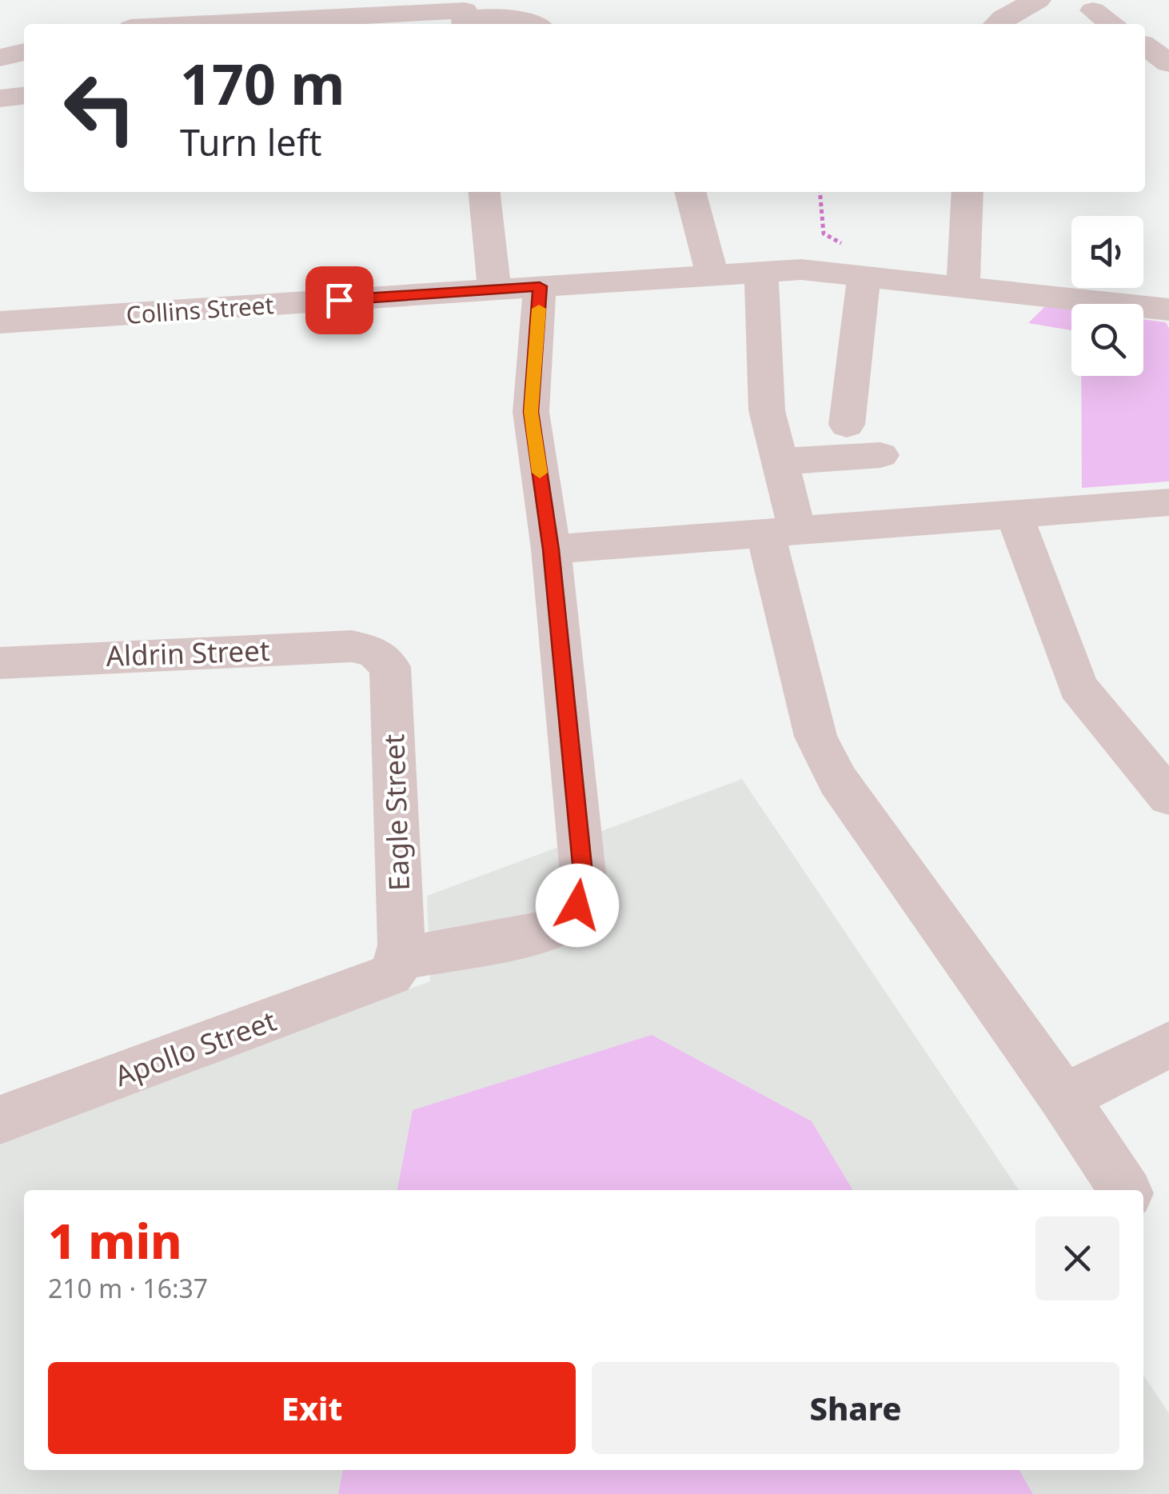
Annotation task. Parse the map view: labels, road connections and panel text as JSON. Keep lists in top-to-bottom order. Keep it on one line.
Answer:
{"streets":{"street":["Collins Street","Aldrin Street","Eagle Street","Apollo Street"]},"crossings":[["Collins Street","Apollo Street"],["Aldrin Street","Eagle Street"],["Eagle Street","Apollo Street"]],"page":{"turn":["170 m","Turn left"],"heading":["1 min","210 m · 16:37"],"buttons":["Exit","Share"]}}
